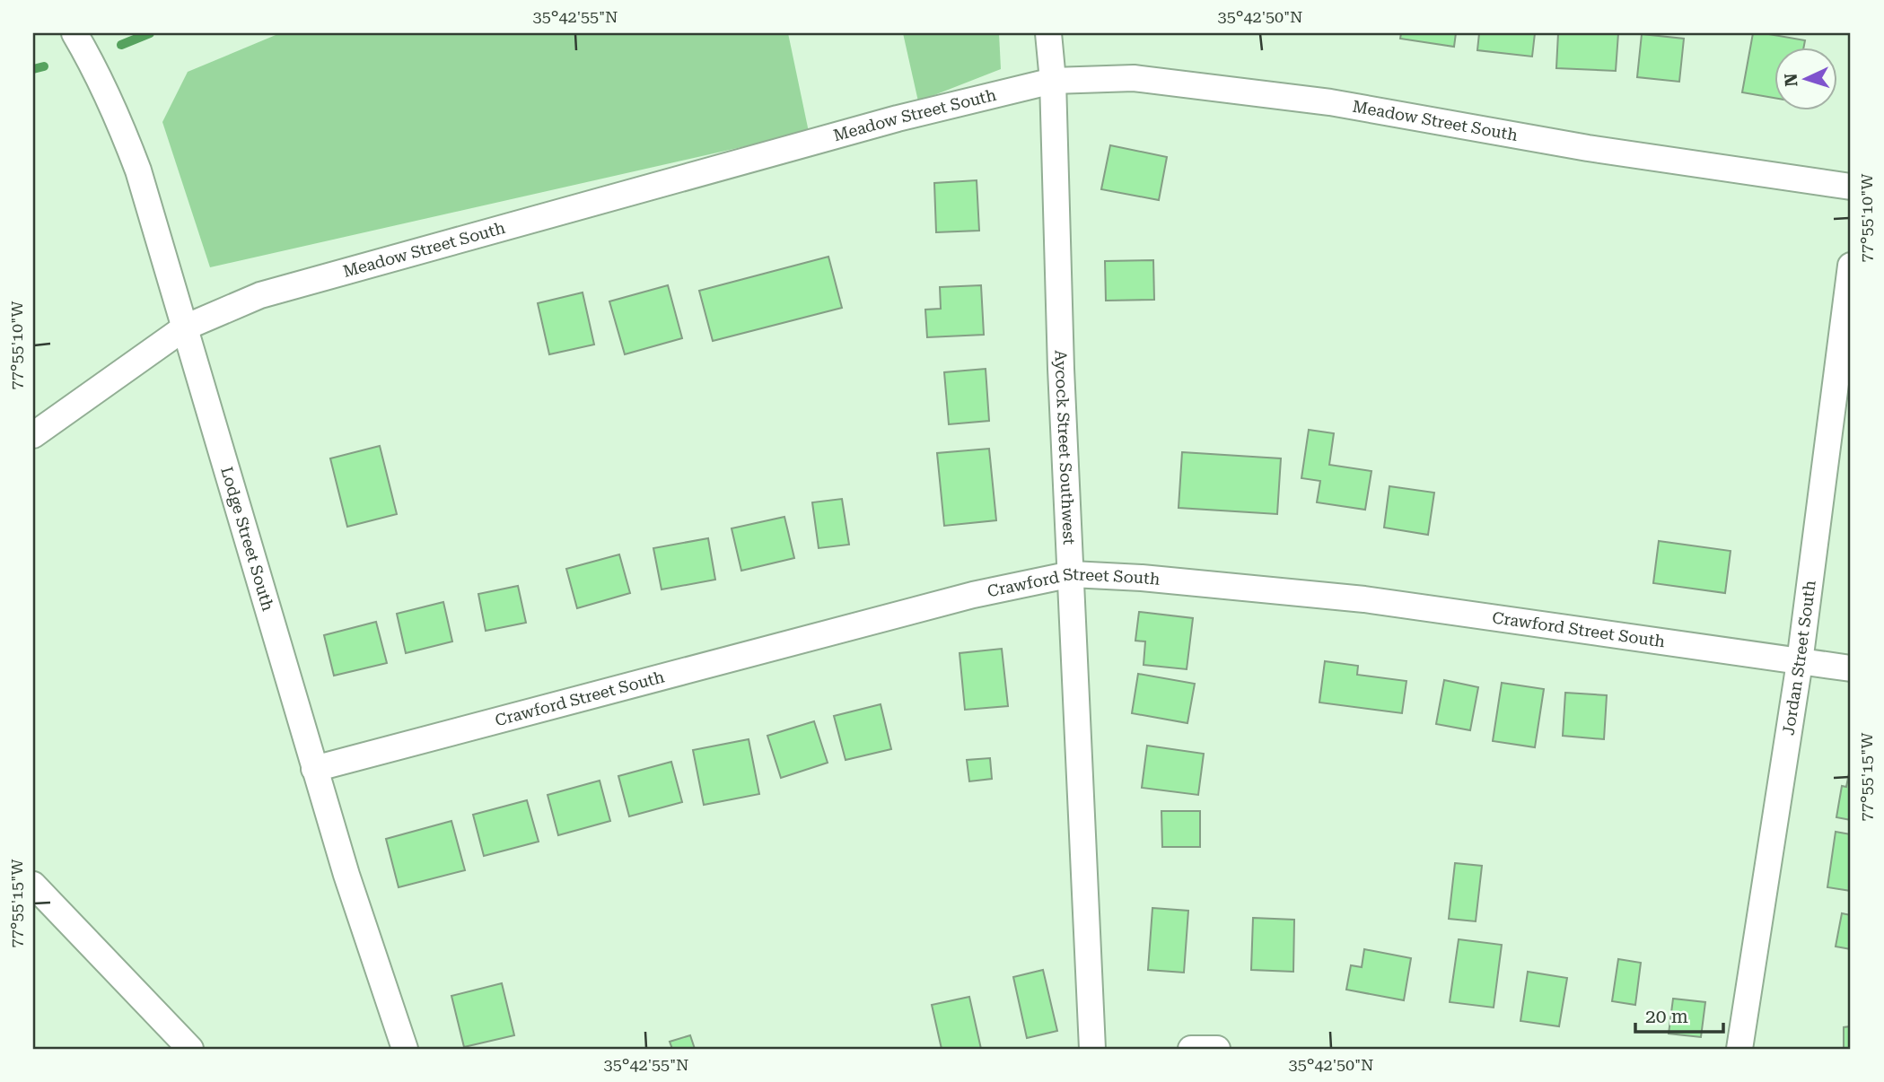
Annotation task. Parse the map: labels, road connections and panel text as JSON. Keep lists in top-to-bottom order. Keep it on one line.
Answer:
{"streets":{"street":["Meadow Street South","Aycock Street Southwest","Lodge Street South","Crawford Street South","Jordan Street South"]},"crossings":[["Meadow Street South","Aycock Street Southwest"],["Meadow Street South","Lodge Street South"],["Aycock Street Southwest","Crawford Street South"],["Lodge Street South","Crawford Street South"],["Crawford Street South","Jordan Street South"]],"scale_bar":"20 m","north":"left","coordinates":["35°42'55\"N","35°42'50\"N","77°55'10\"W","77°55'15\"W"]}
